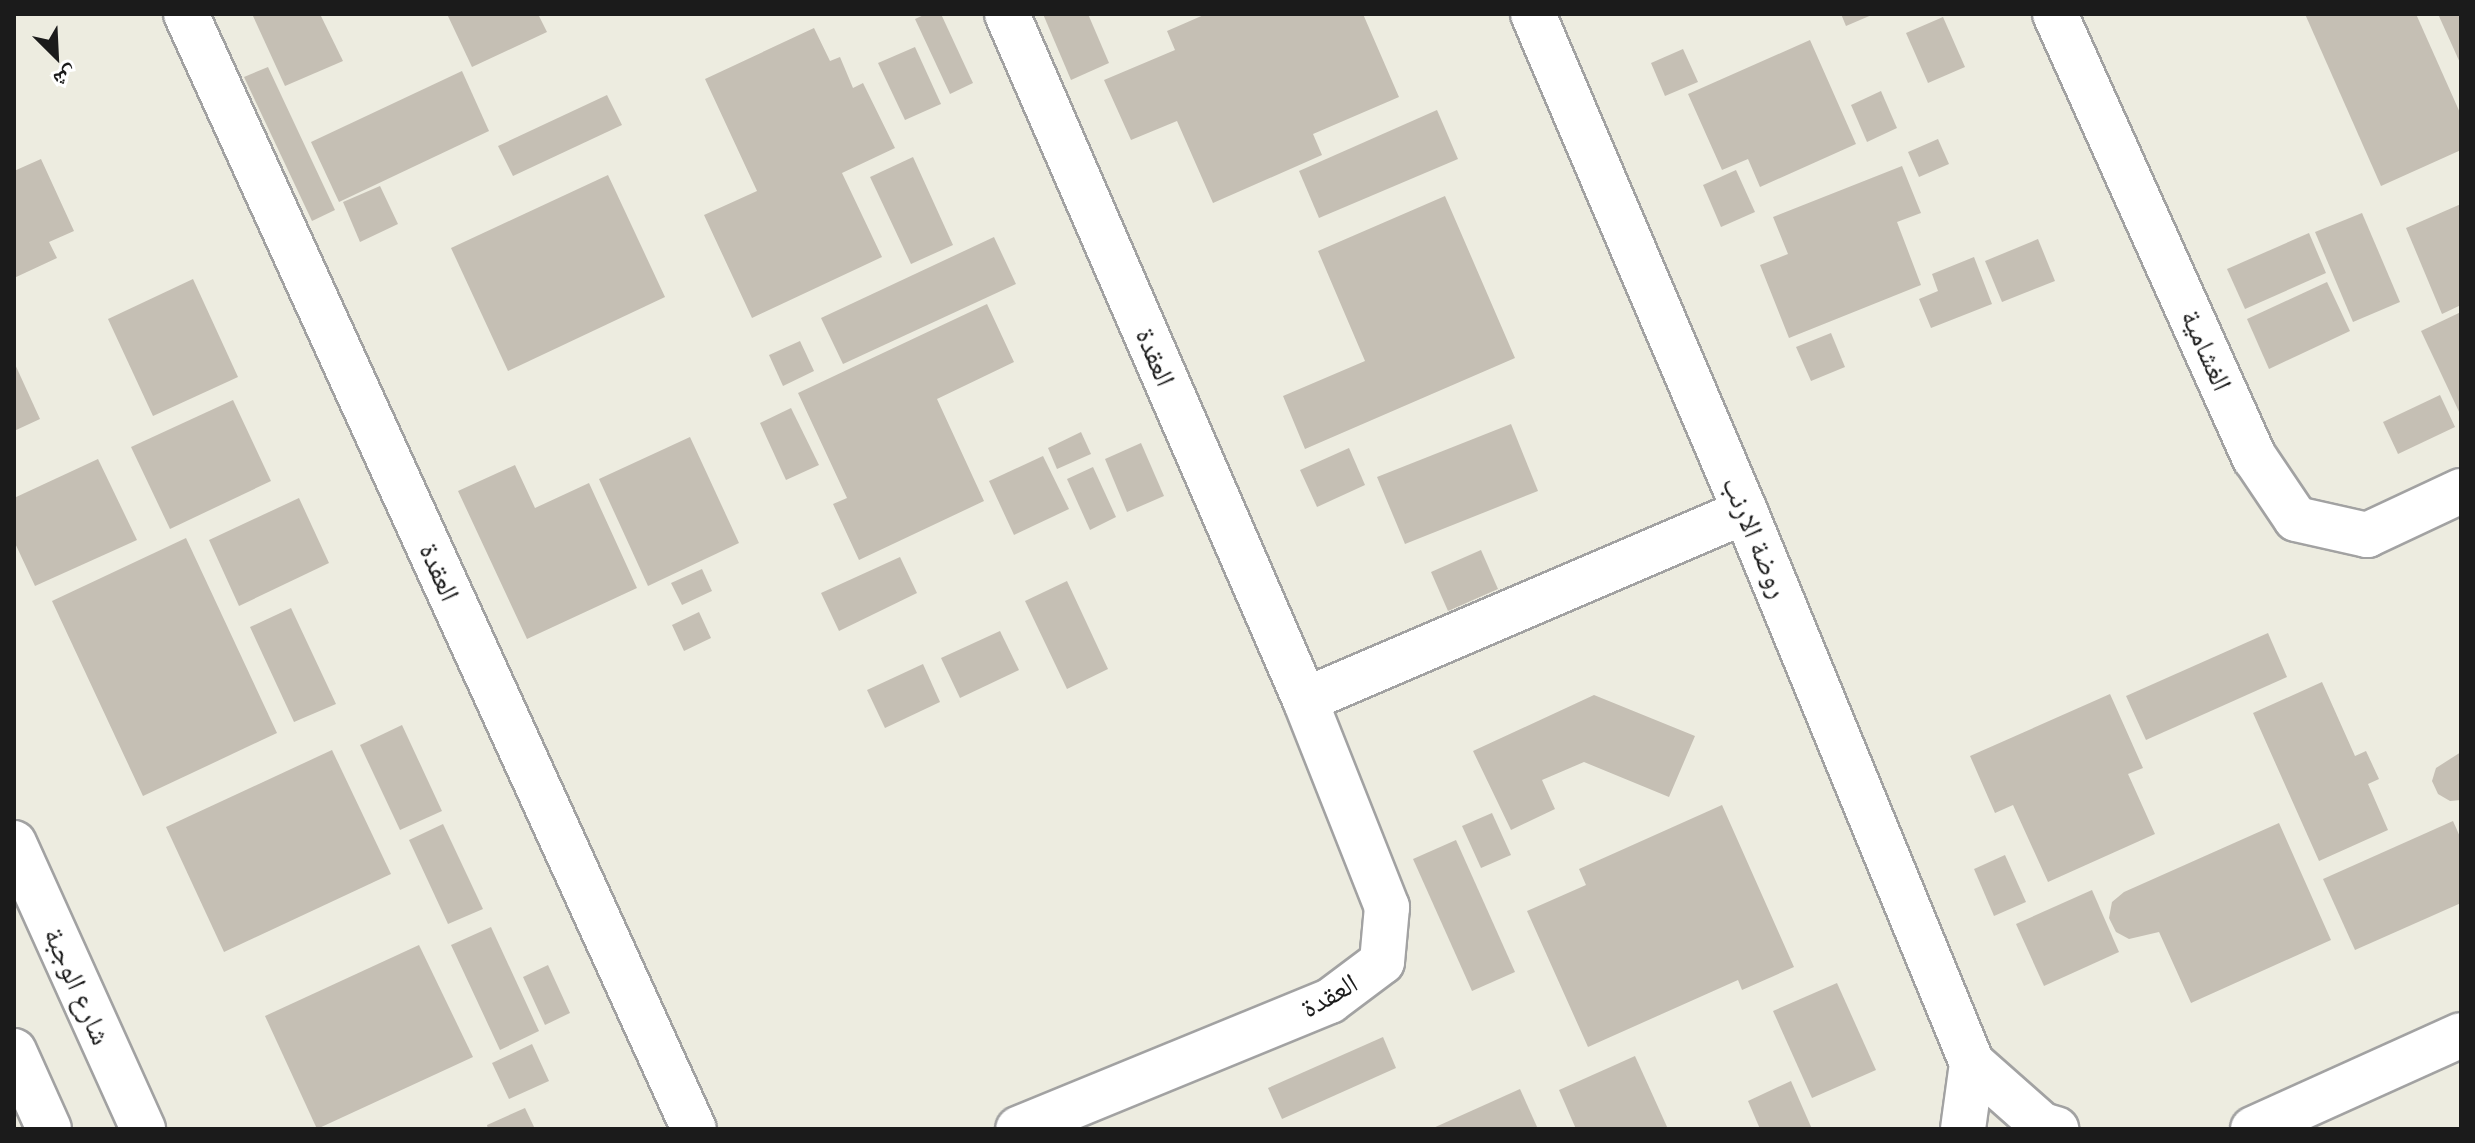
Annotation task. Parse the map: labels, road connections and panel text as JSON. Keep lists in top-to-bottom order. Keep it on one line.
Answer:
{"streets":{"street":["الغشامية","العقدة","روضة الارنب","شارع الوجبة"]},"north":"bottom right"}
